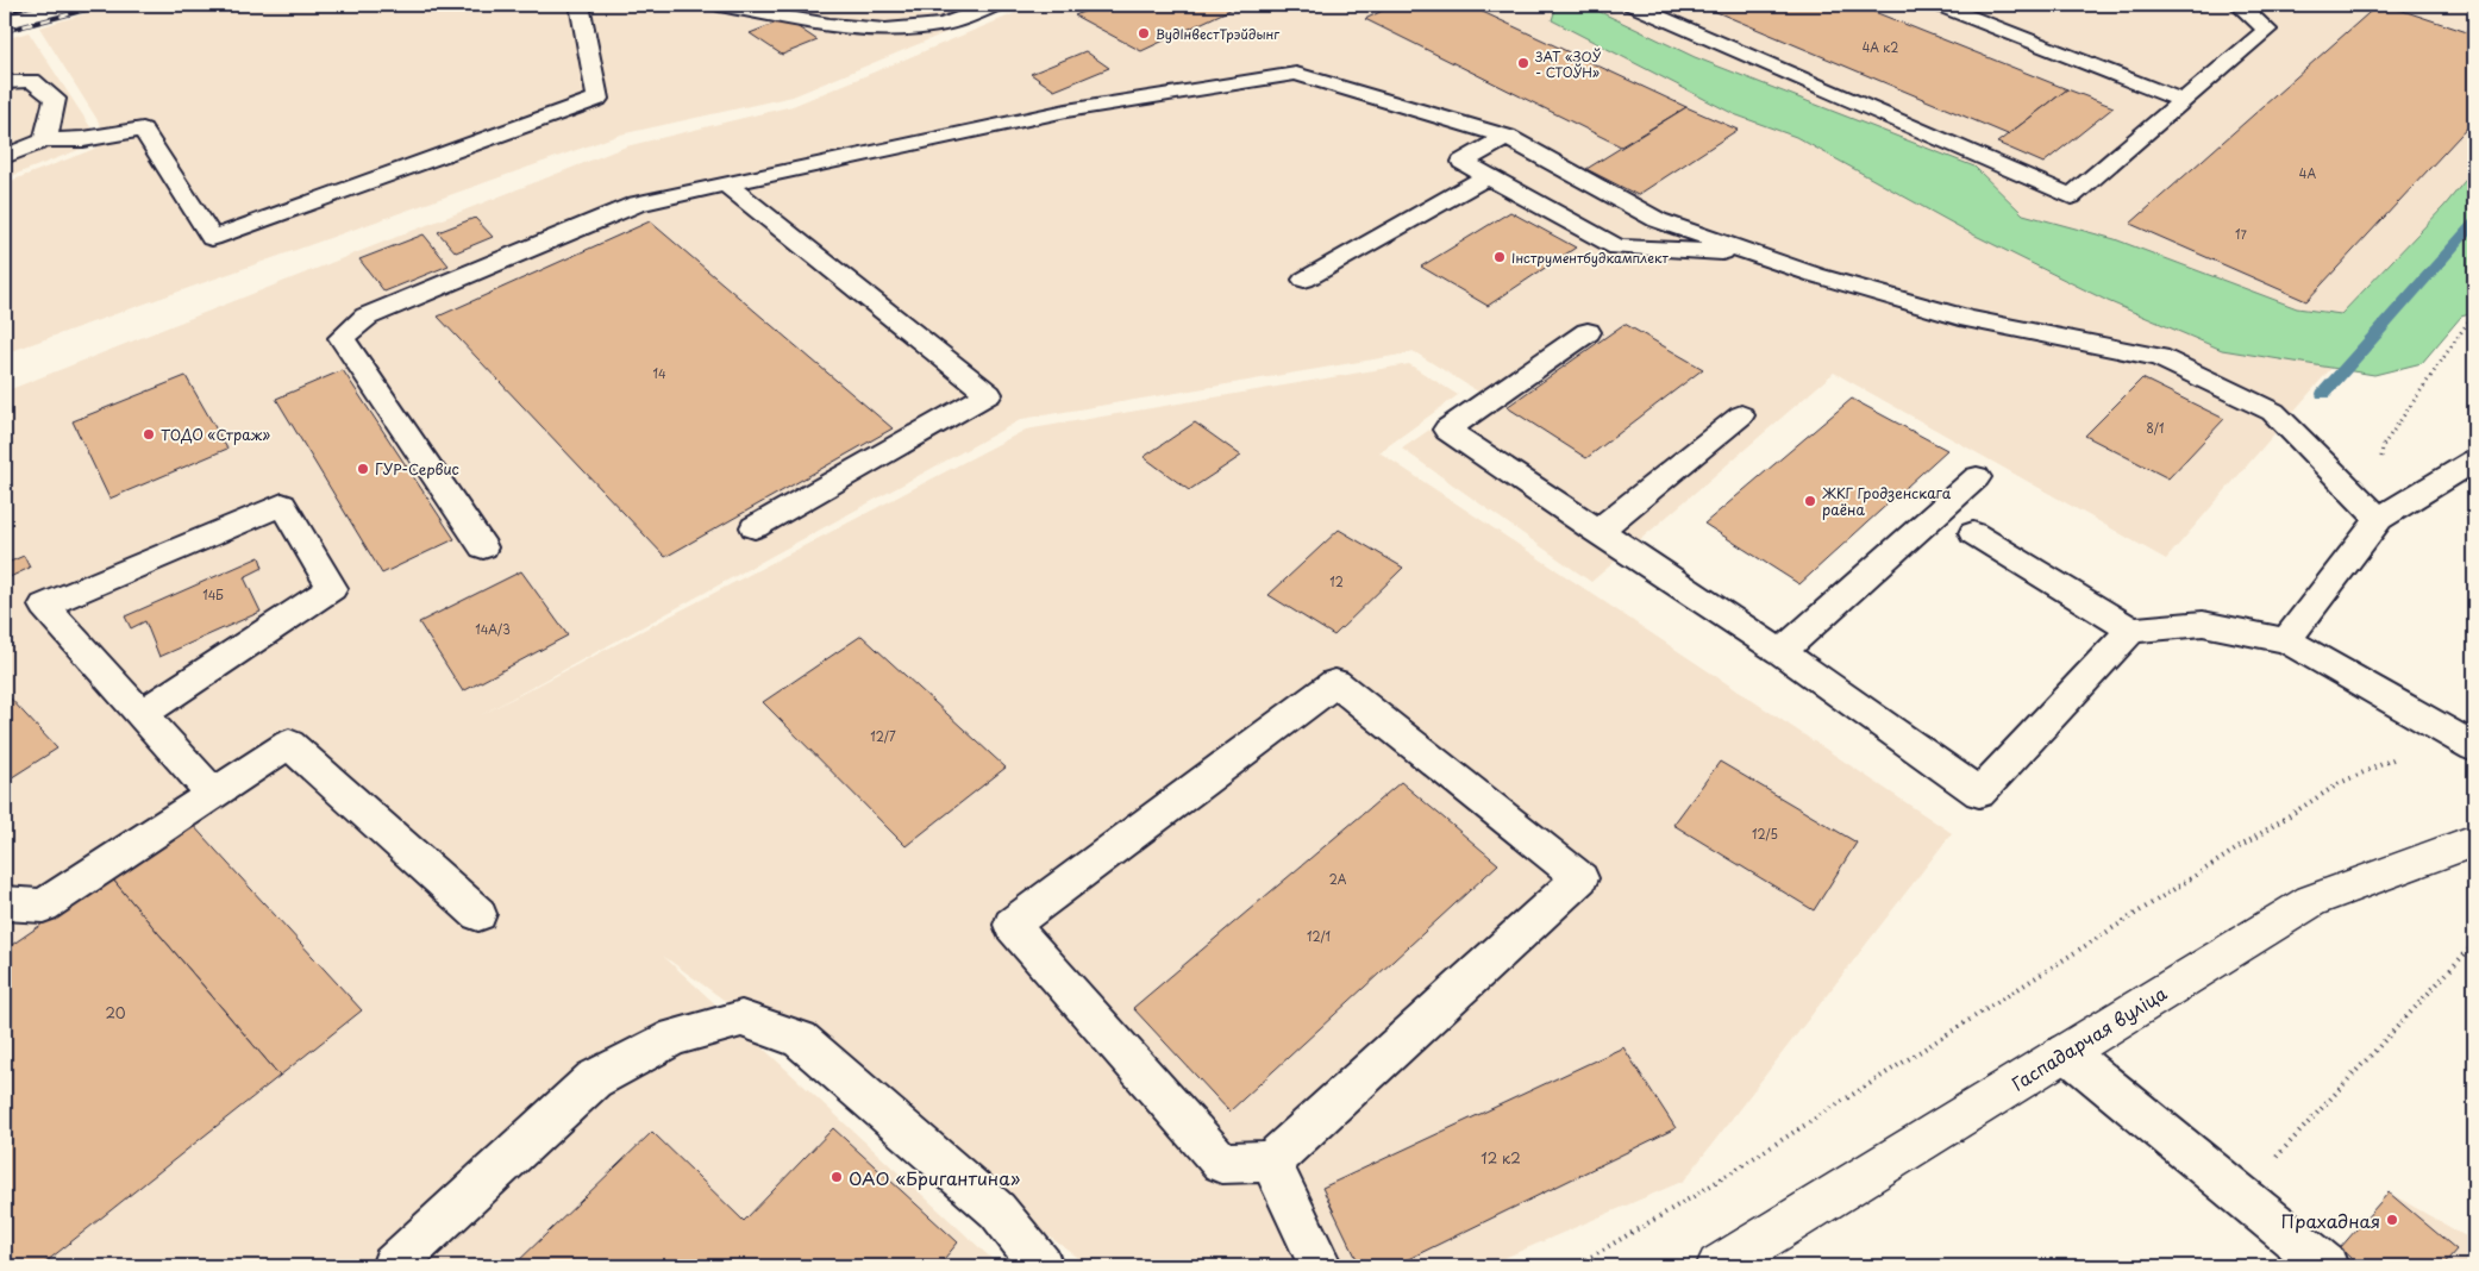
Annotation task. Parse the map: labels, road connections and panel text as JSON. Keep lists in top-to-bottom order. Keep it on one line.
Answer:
{"streets":{"street":["Гаспадарчая вуліца"]},"places":["ВудІнвестТрэйдынг","ЗАТ «ЗОЎ - СТОЎН»","Інструментбудкамплект","ТОДО «Страж»","ГУР-Сервис","ЖКГ Гродзенскага раёна","ОАО «Бригантина»","Прахадная"],"house_numbers":["4А к2","4А","17","14","8/1","12","14Б","14А/3","12/7","12/5","2А","12/1","20","12 к2"]}
